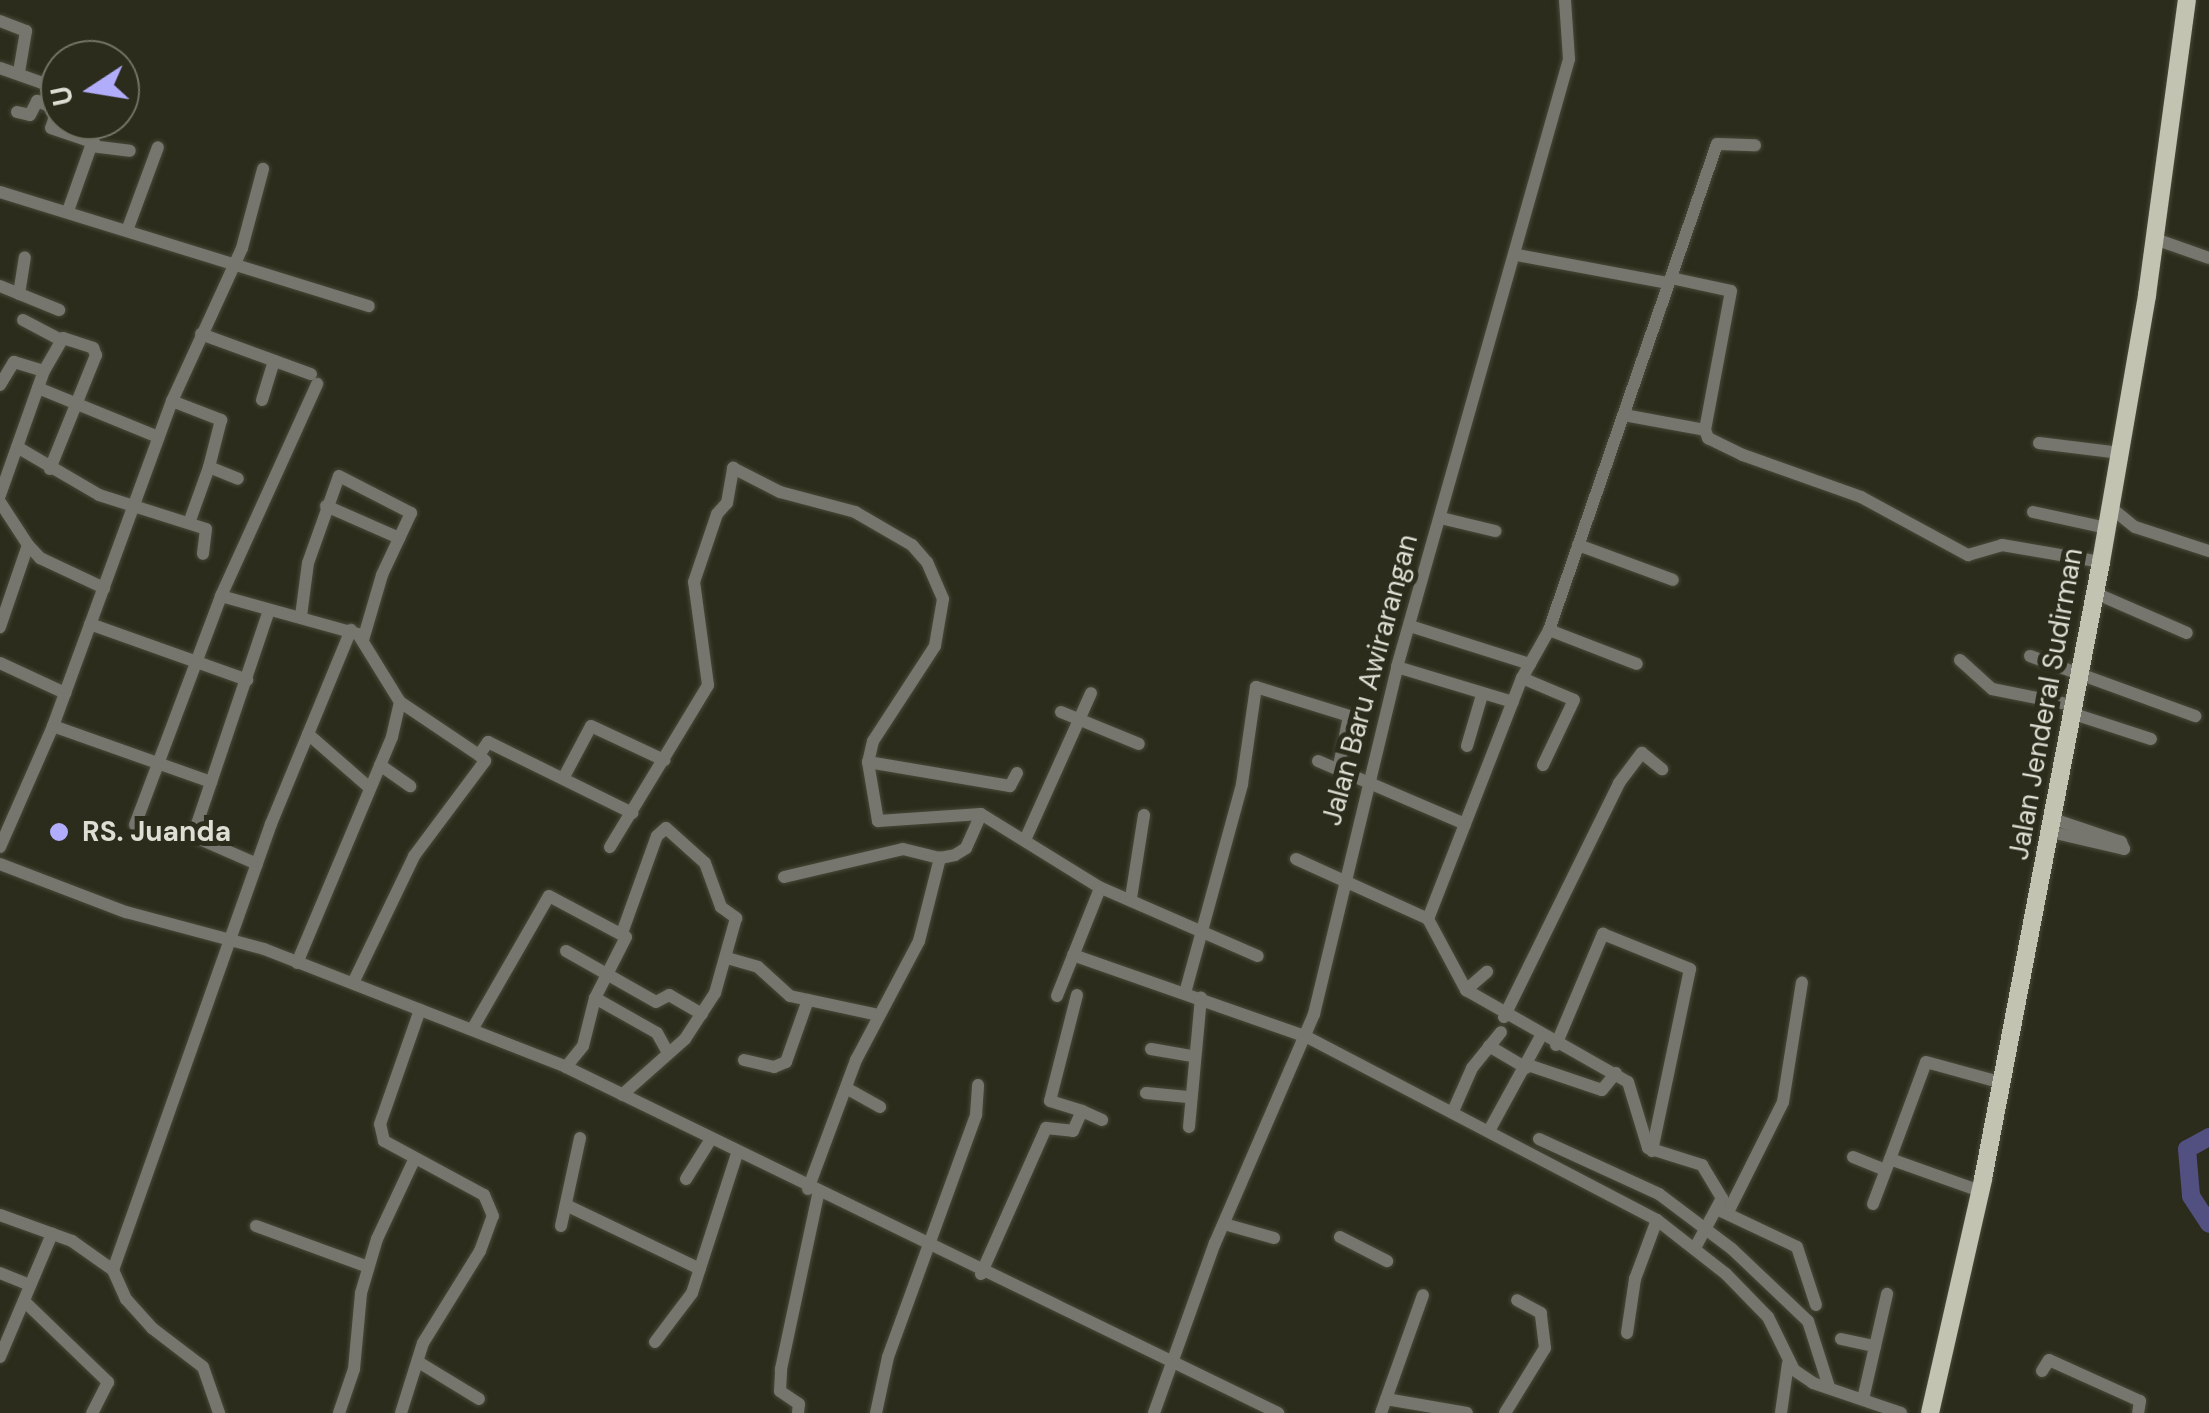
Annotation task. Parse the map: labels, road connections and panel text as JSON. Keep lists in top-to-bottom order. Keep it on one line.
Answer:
{"streets":{"main road":["Jalan Jenderal Sudirman"],"street":["Jalan Baru Awirarangan"]},"places":["RS. Juanda"],"north":"left"}
